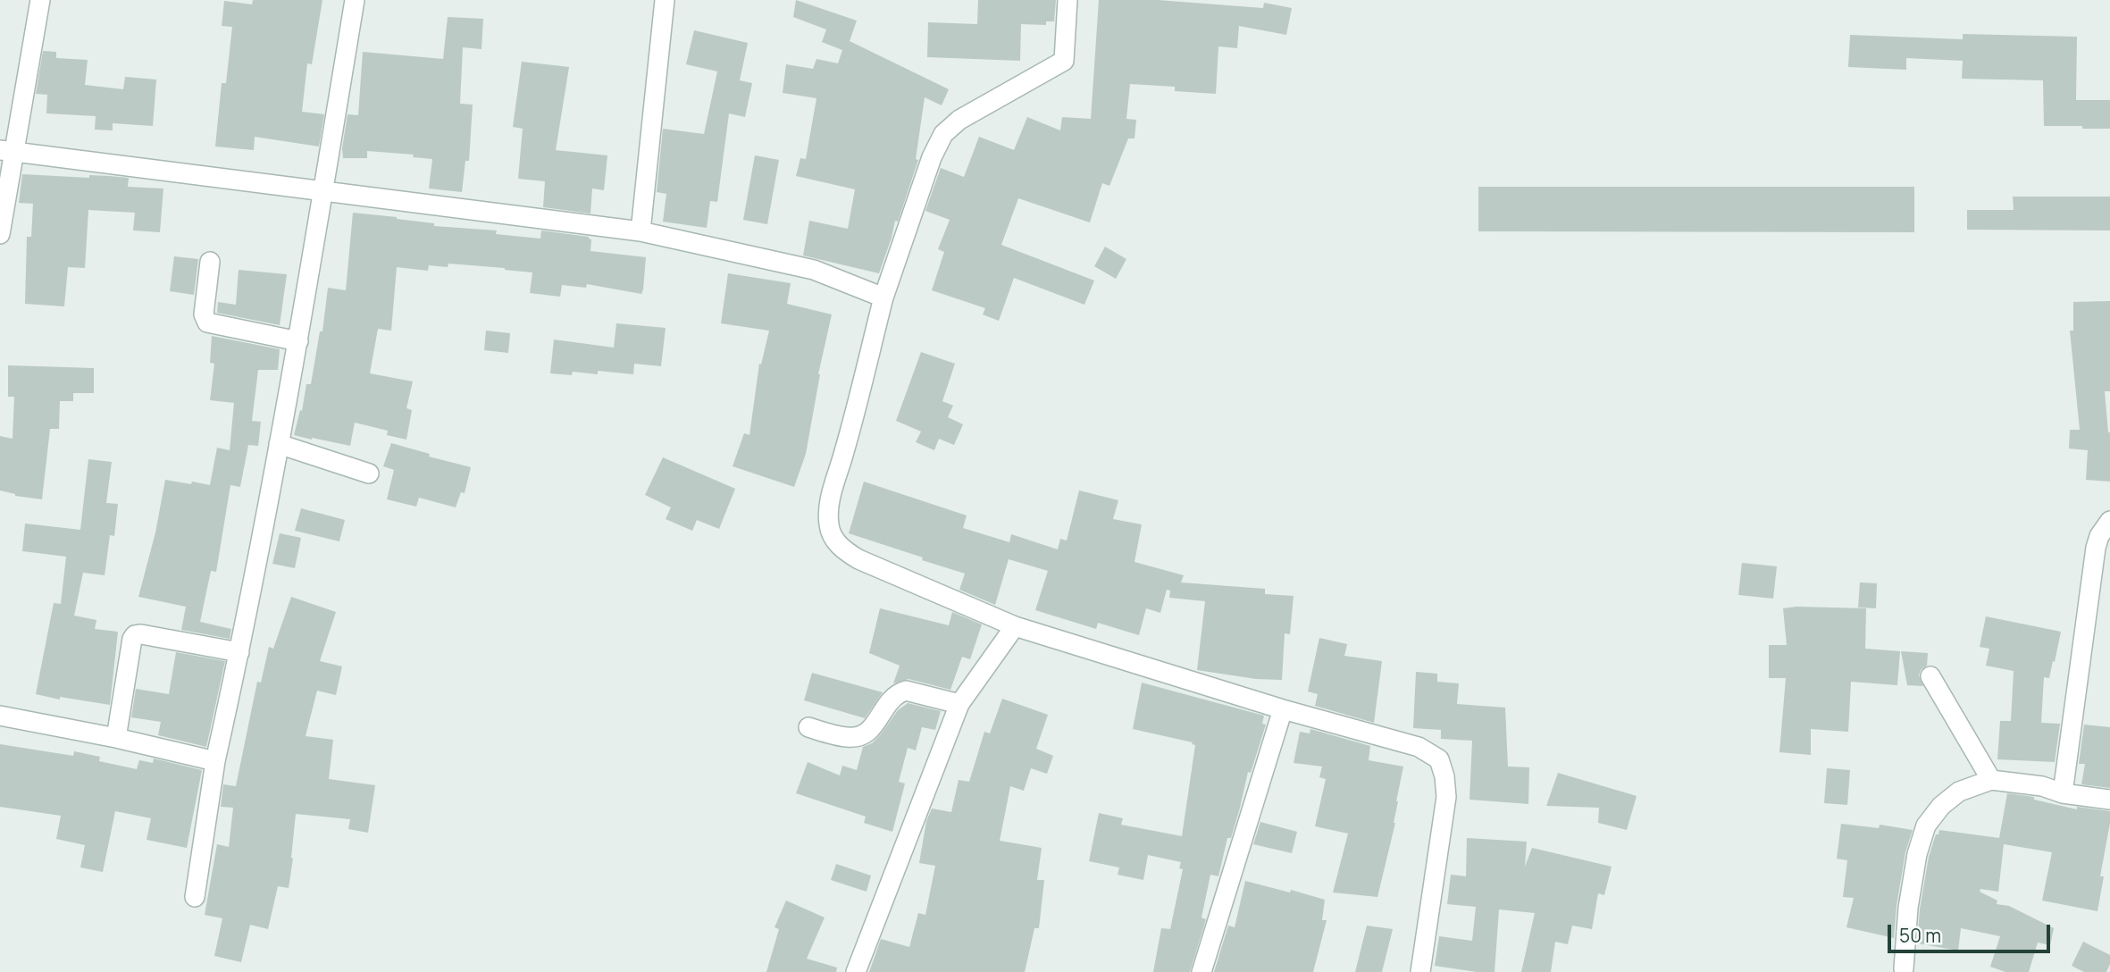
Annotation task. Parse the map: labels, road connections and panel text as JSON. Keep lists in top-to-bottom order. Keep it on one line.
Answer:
{"scale_bar":"50 m"}
